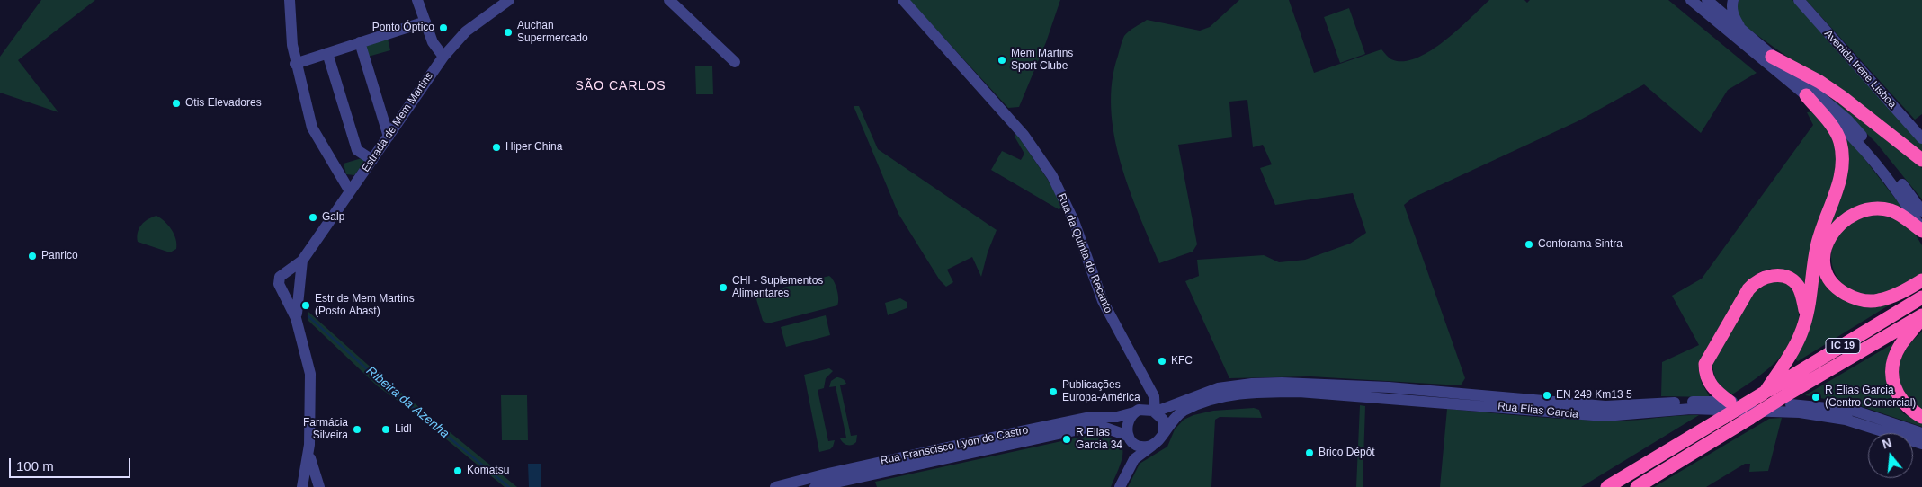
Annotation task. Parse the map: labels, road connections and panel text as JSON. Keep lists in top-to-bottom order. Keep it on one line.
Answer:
{"streets":{"highway":["IC 19"],"street":["Avenida Irene Lisboa","Estrada de Mem Martins","Rua da Quinta do Recanto","Rua Elias Garcia","Rua Franscisco Lyon de Castro"]},"crossings":[["Rua Elias Garcia","Rua Franscisco Lyon de Castro"]],"districts":["SÃO CARLOS"],"water":["Ribeira da Azenha"],"places":["Ponto Óptico","Auchan Supermercado","Mem Martins Sport Clube","Otis Elevadores","Hiper China","Galp","Conforama Sintra","Panrico","CHI - Suplementos Alimentares","Estr de Mem Martins (Posto Abast)","KFC","Publicações Europa-América","EN 249 Km13 5","R Elias Garcia (Centro Comercial)","Farmácia Silveira","Lidl","R Elias Garcia 34","Brico Dépôt","Komatsu"],"scale_bar":"100 m","north":"top"}
